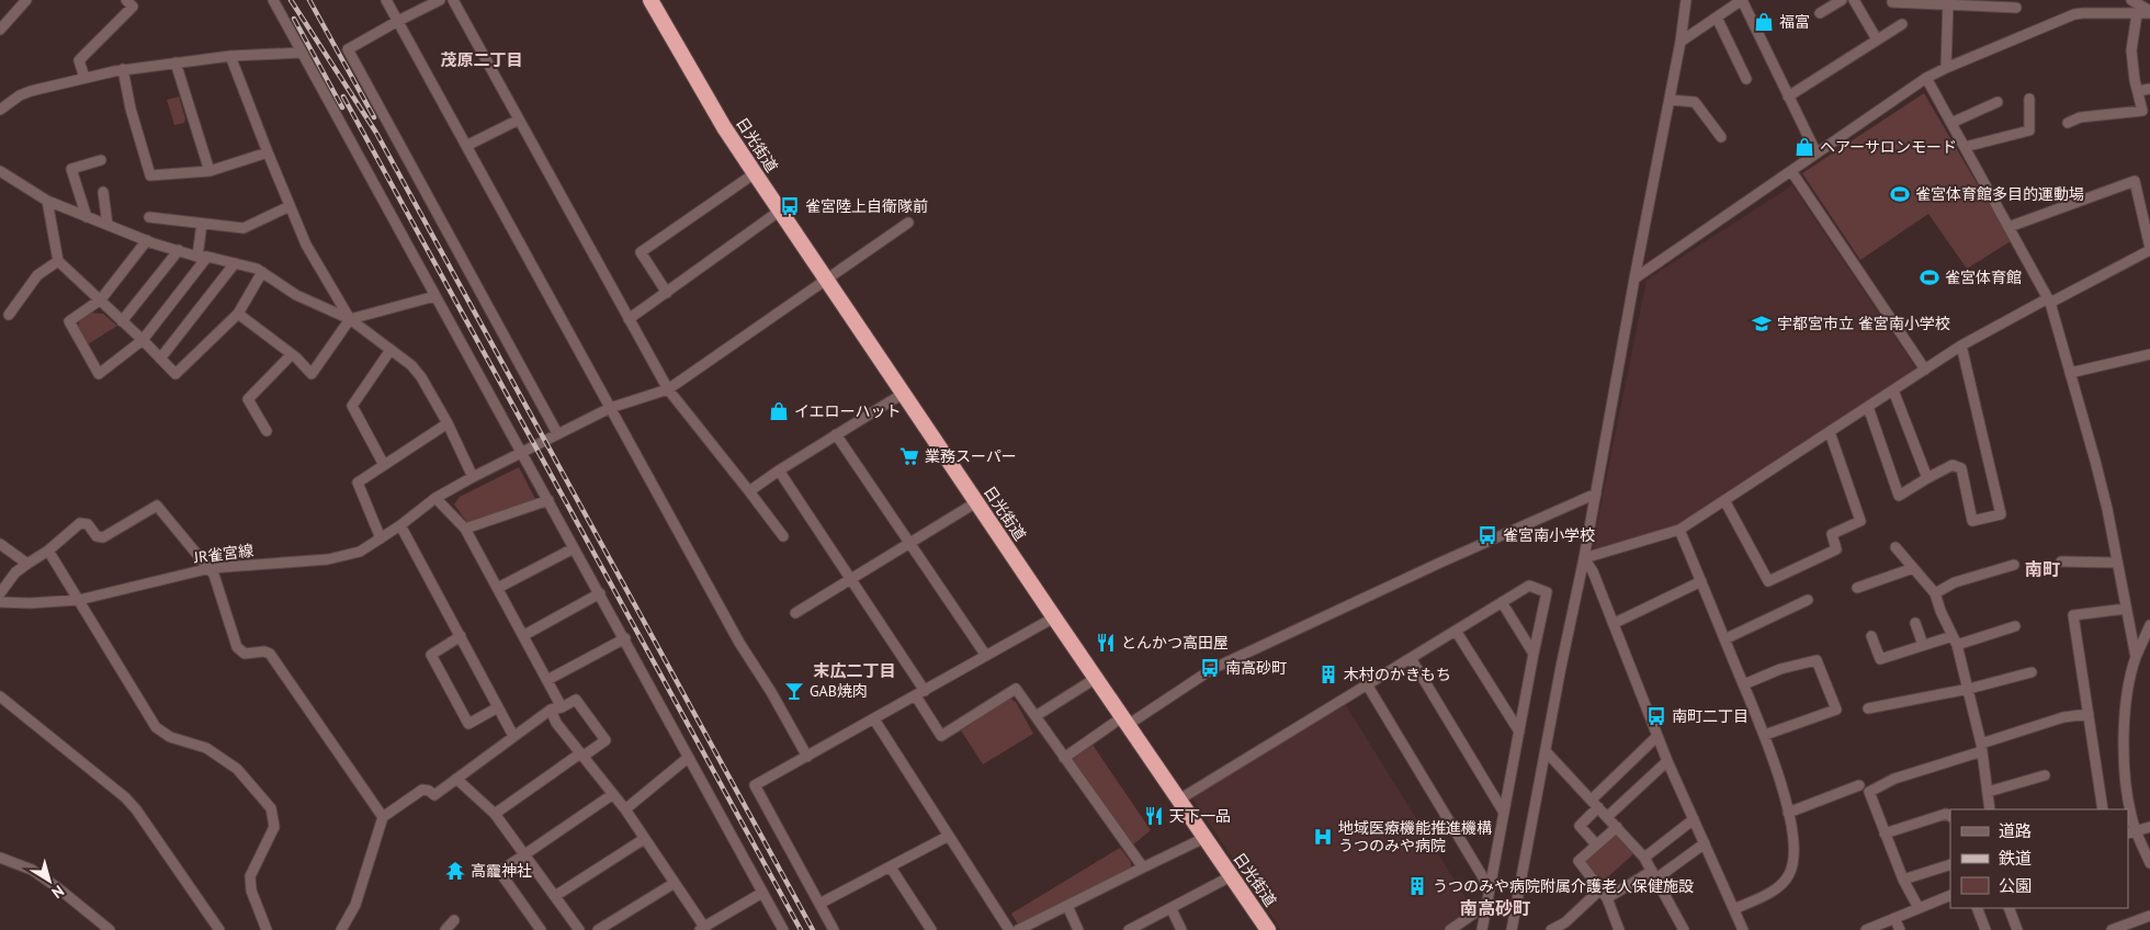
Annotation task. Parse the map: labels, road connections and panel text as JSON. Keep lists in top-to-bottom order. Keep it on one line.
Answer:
{"streets":{"highway":["日光街道"],"street":["JR雀宮線"]},"crossings":[["日光街道","JR雀宮線"]],"districts":["茂原二丁目","南町","末広二丁目","南高砂町"],"places":{"shop":["福富","ヘアーサロンモード","イエローハット"],"sports":["雀宮体育館多目的運動場","雀宮体育館"],"bus stop":["雀宮陸上自衛隊前","雀宮南小学校","南高砂町","南町二丁目"],"school or university":["宇都宮市立 雀宮南小学校"],"supermarket":["業務スーパー"],"restaurant":["とんかつ高田屋","天下一品"],"building":["木村のかきもち","うつのみや病院附属介護老人保健施設"],"bar":["GAB焼肉"],"hospital":["地域医療機能推進機構 うつのみや病院"],"temple":["高靇神社"]},"legend":["道路","鉄道","公園"],"north":"bottom right"}
